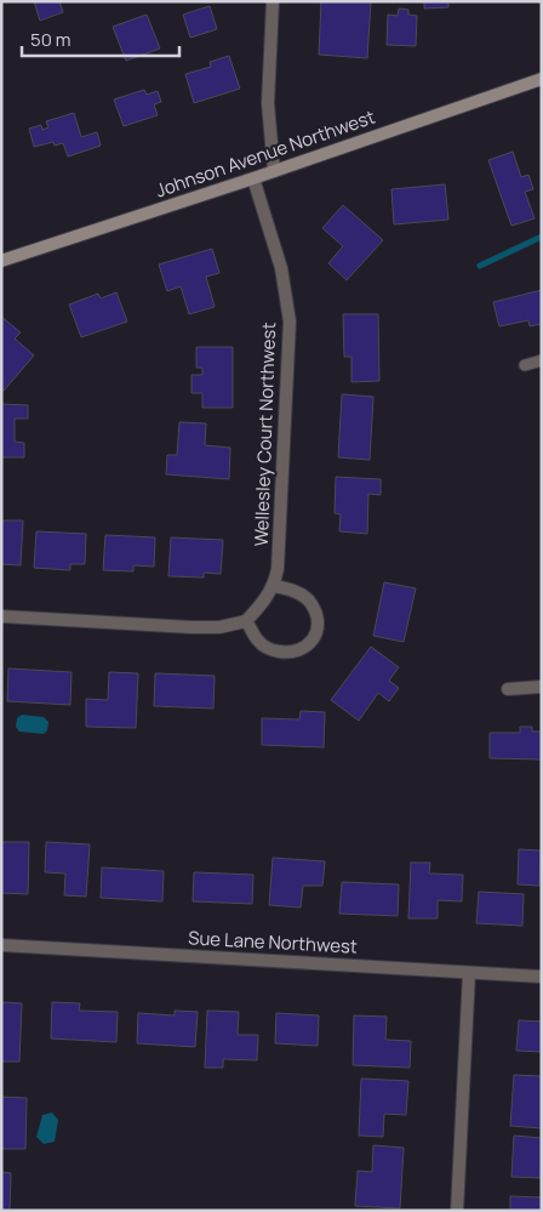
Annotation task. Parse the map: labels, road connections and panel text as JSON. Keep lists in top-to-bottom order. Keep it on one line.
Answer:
{"streets":{"street":["Johnson Avenue Northwest","Wellesley Court Northwest","Sue Lane Northwest"]},"crossings":[["Johnson Avenue Northwest","Wellesley Court Northwest"]],"scale_bar":"50 m"}
